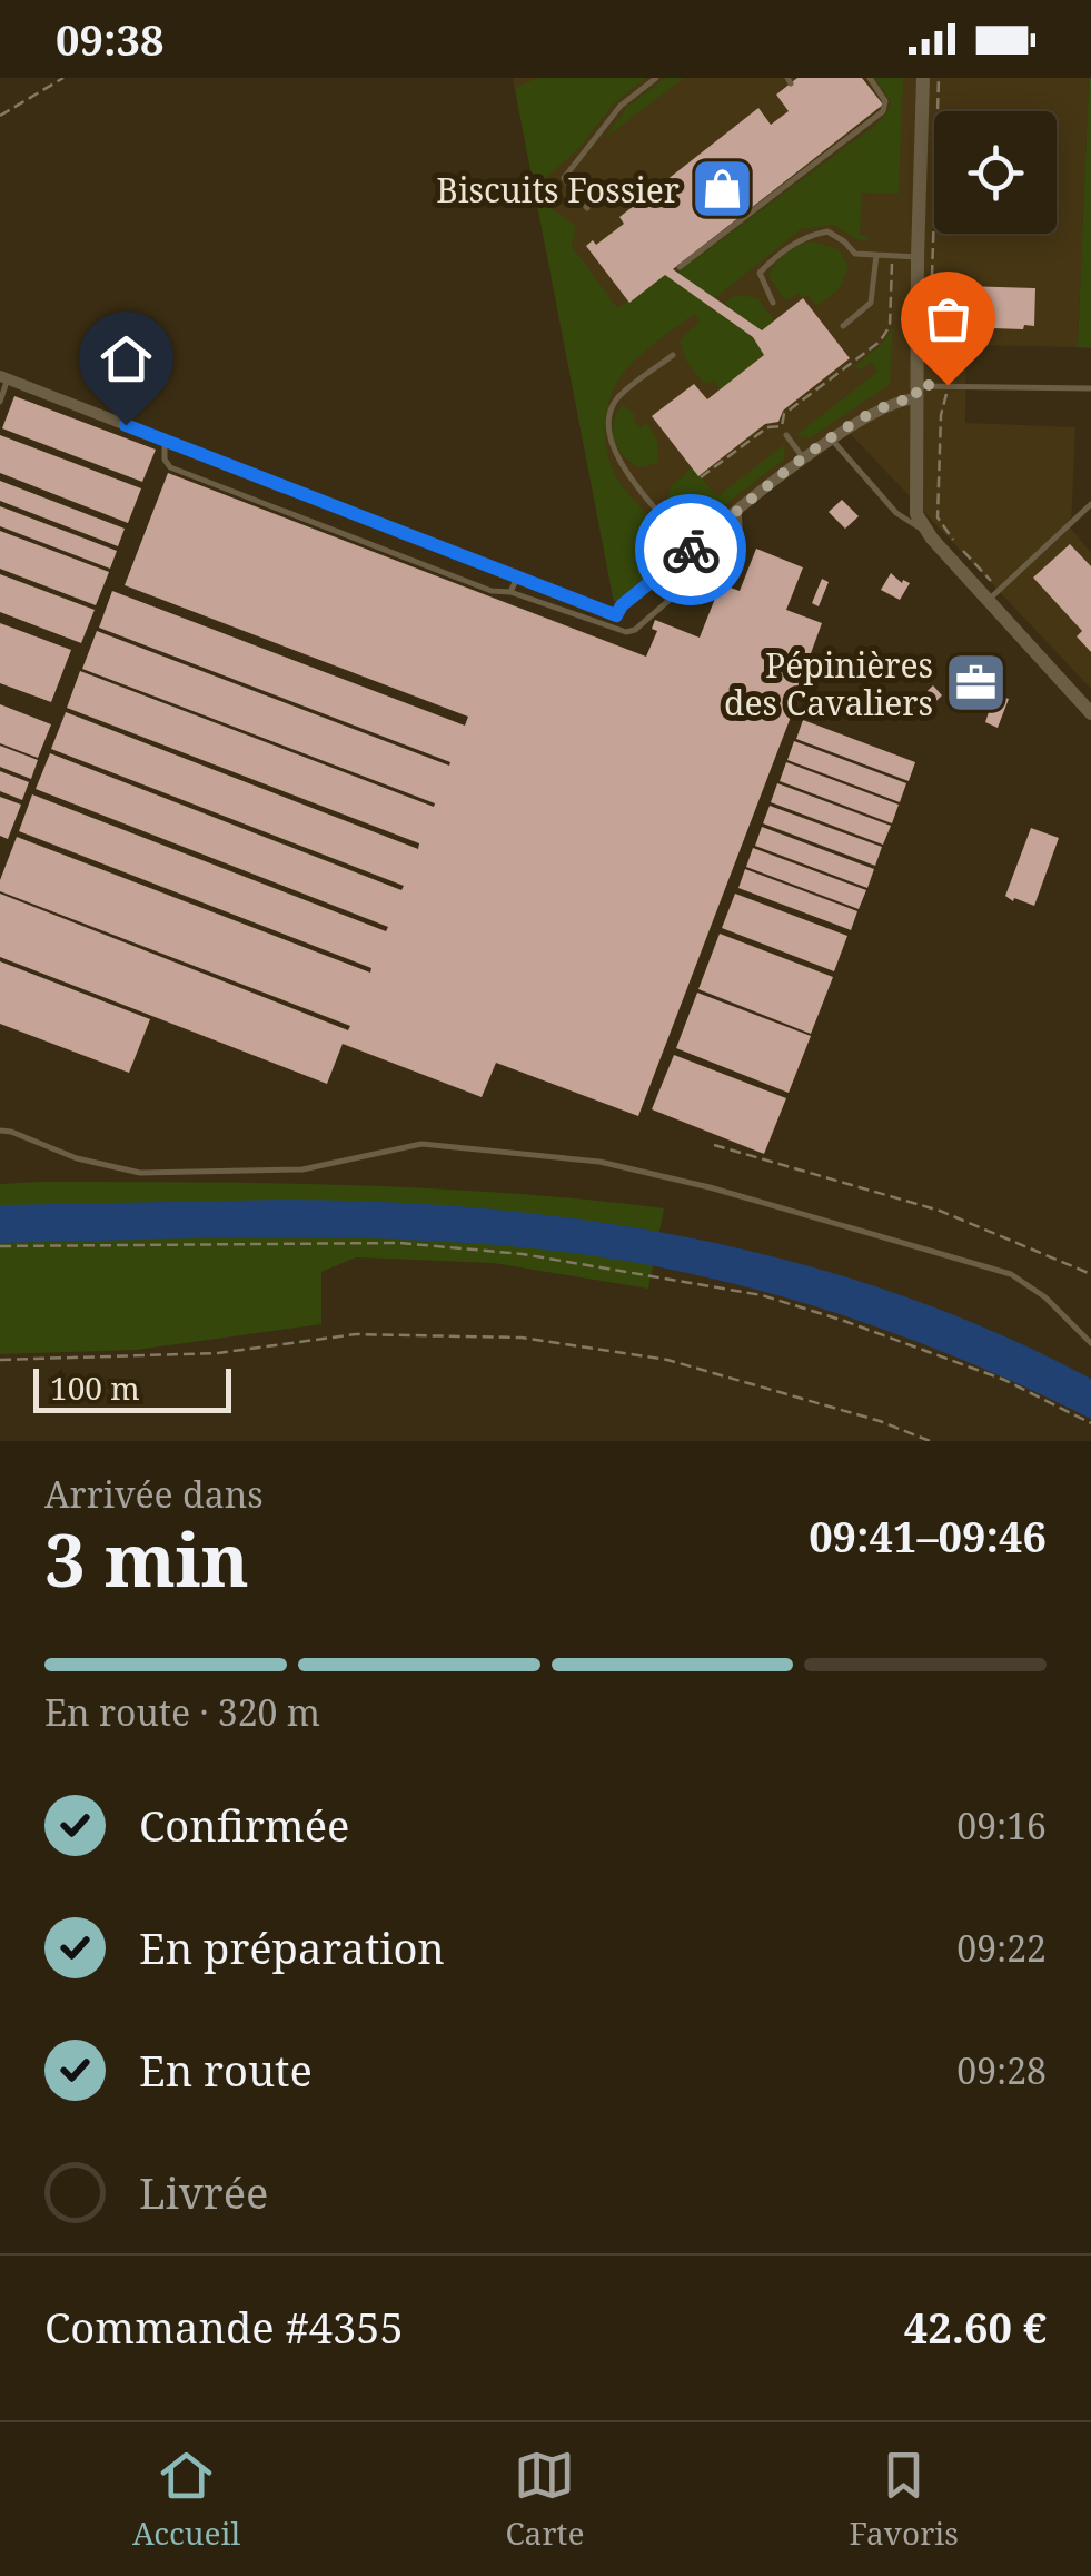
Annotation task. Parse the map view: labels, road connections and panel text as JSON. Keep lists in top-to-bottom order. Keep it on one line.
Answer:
{"places":{"shop":["Biscuits Fossier"],"office":["Pépinières des Cavaliers"]},"scale_bar":"100 m","page":{"status":"09:38","scale":"100 m","heading":["3 min","Arrivée dans","09:41–09:46"],"panel":["Commande #4355","42.60 €"],"bar":"En route · 320 m","list":[["Confirmée","09:16"],["En préparation","09:22"],["En route","09:28"],"Livrée"],"tabs":["Accueil","Carte","Favoris"]}}
